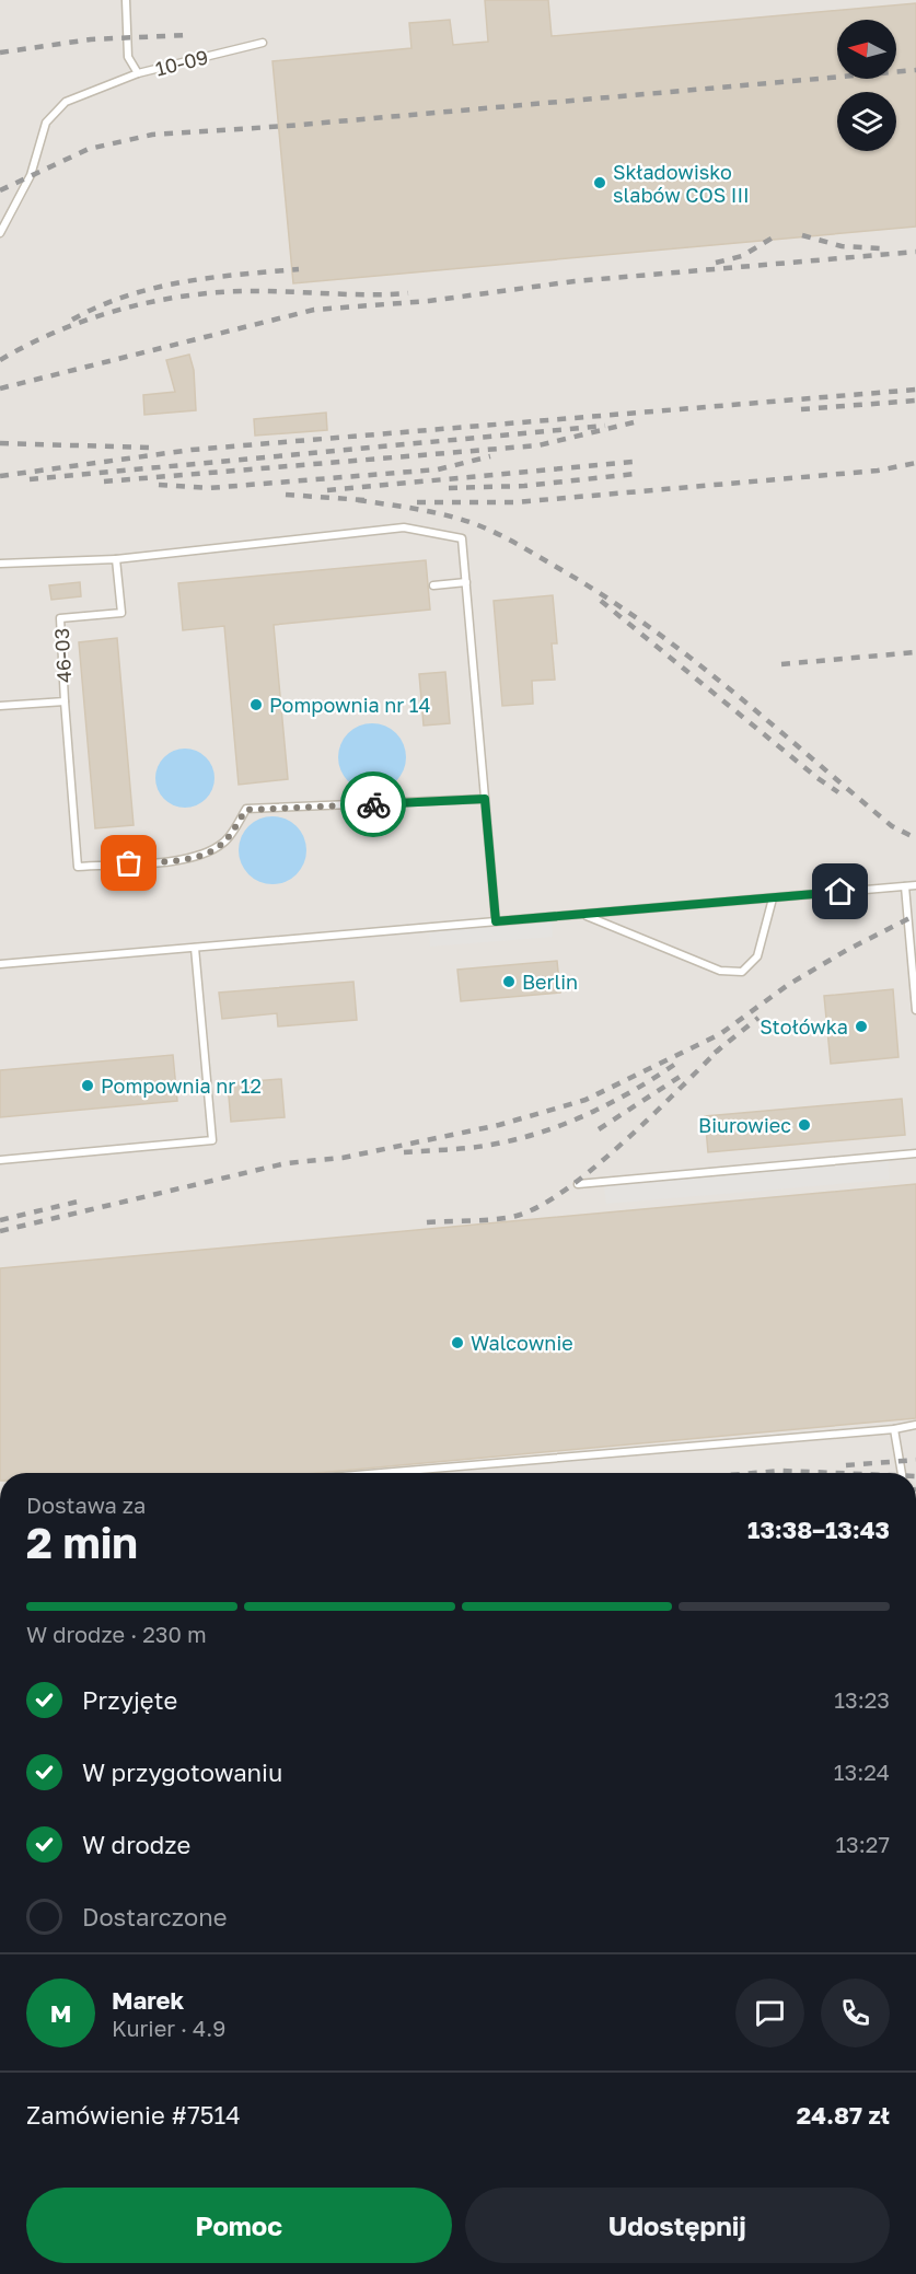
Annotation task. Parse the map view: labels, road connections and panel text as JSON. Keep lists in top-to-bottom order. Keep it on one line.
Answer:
{"streets":{"lane":["10-09","46-03"]},"places":["Składowisko slabów COS III","Pompownia nr 14","Berlin","Stołówka","Pompownia nr 12","Biurowiec","Walcownie"],"north":"left","page":{"heading":["2 min","Dostawa za","13:38–13:43"],"panel":["Marek","Kurier · 4.9","Zamówienie #7514","24.87 zł"],"bar":"W drodze · 230 m","list":[["Przyjęte","13:23"],["W przygotowaniu","13:24"],["W drodze","13:27"],"Dostarczone"],"round":"M","buttons":["Pomoc","Udostępnij"]}}
